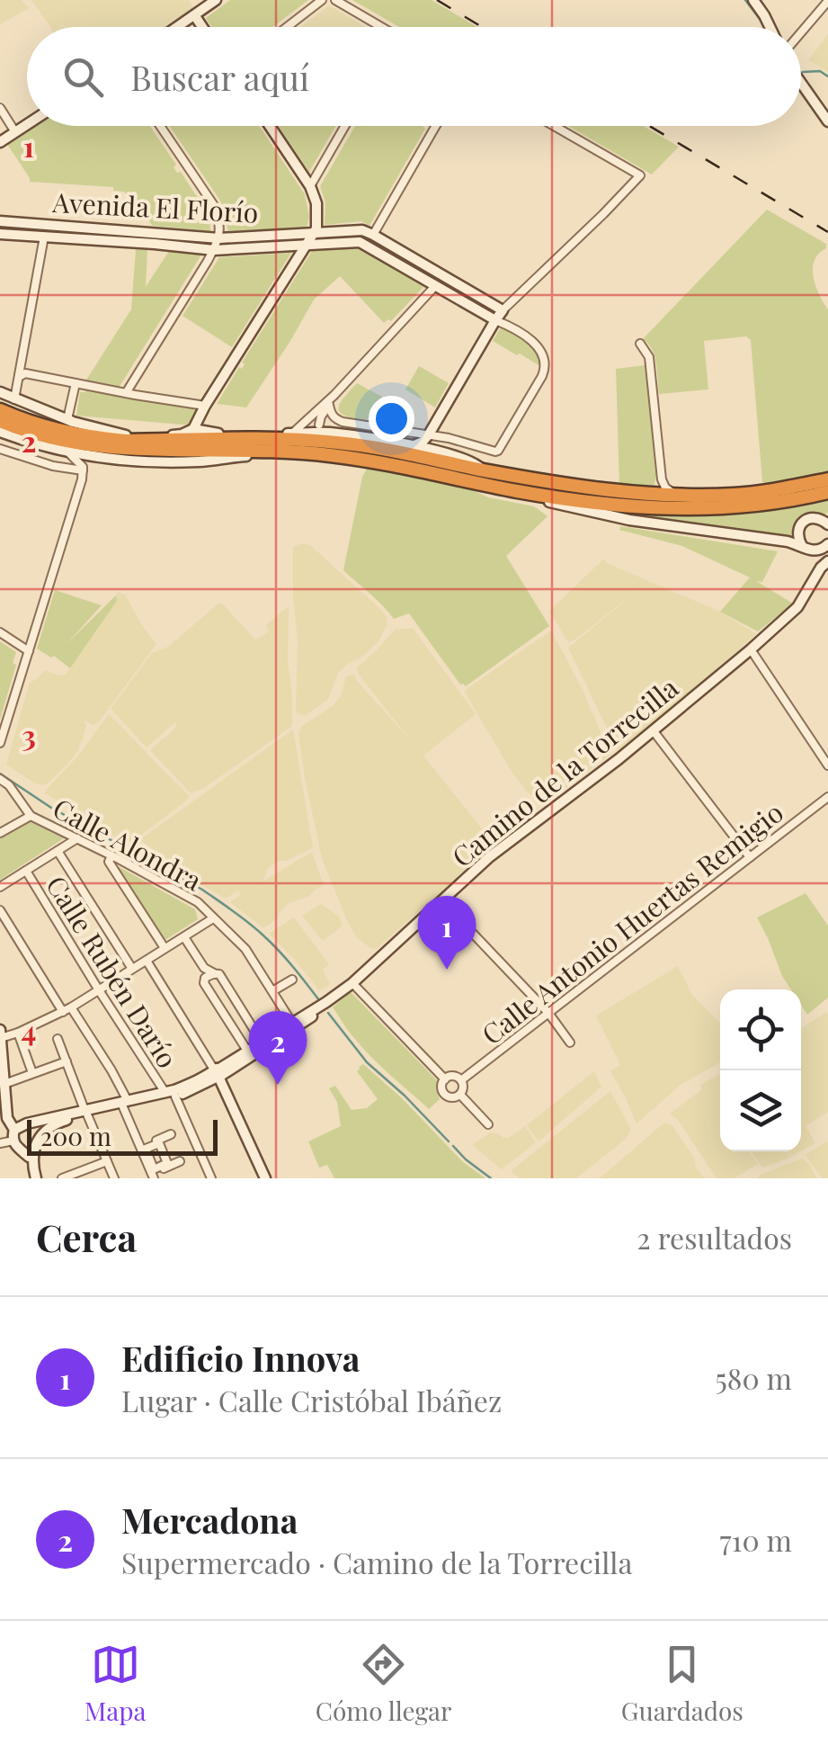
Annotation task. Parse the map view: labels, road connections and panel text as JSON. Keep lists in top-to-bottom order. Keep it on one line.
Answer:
{"streets":{"street":["Avenida El Florío","Camino de la Torrecilla","Calle Alondra","Calle Antonio Huertas Remigio","Calle Rubén Darío"]},"crossings":[["Camino de la Torrecilla","Calle Alondra"],["Camino de la Torrecilla","Calle Rubén Darío"]],"scale_bar":"200 m","page":{"search":"Buscar aquí","pins":["1","2"],"scale":"200 m","heading":["Cerca","2 resultados"],"list":[{"mark":"1","name":"Edificio Innova","note":"Lugar · Calle Cristóbal Ibáñez","value":"580 m"},{"mark":"2","name":"Mercadona","note":"Supermercado · Camino de la Torrecilla","value":"710 m"}],"nav":["Mapa","Cómo llegar","Guardados"]},"grid":{"rows":["1","2","3","4"]}}
